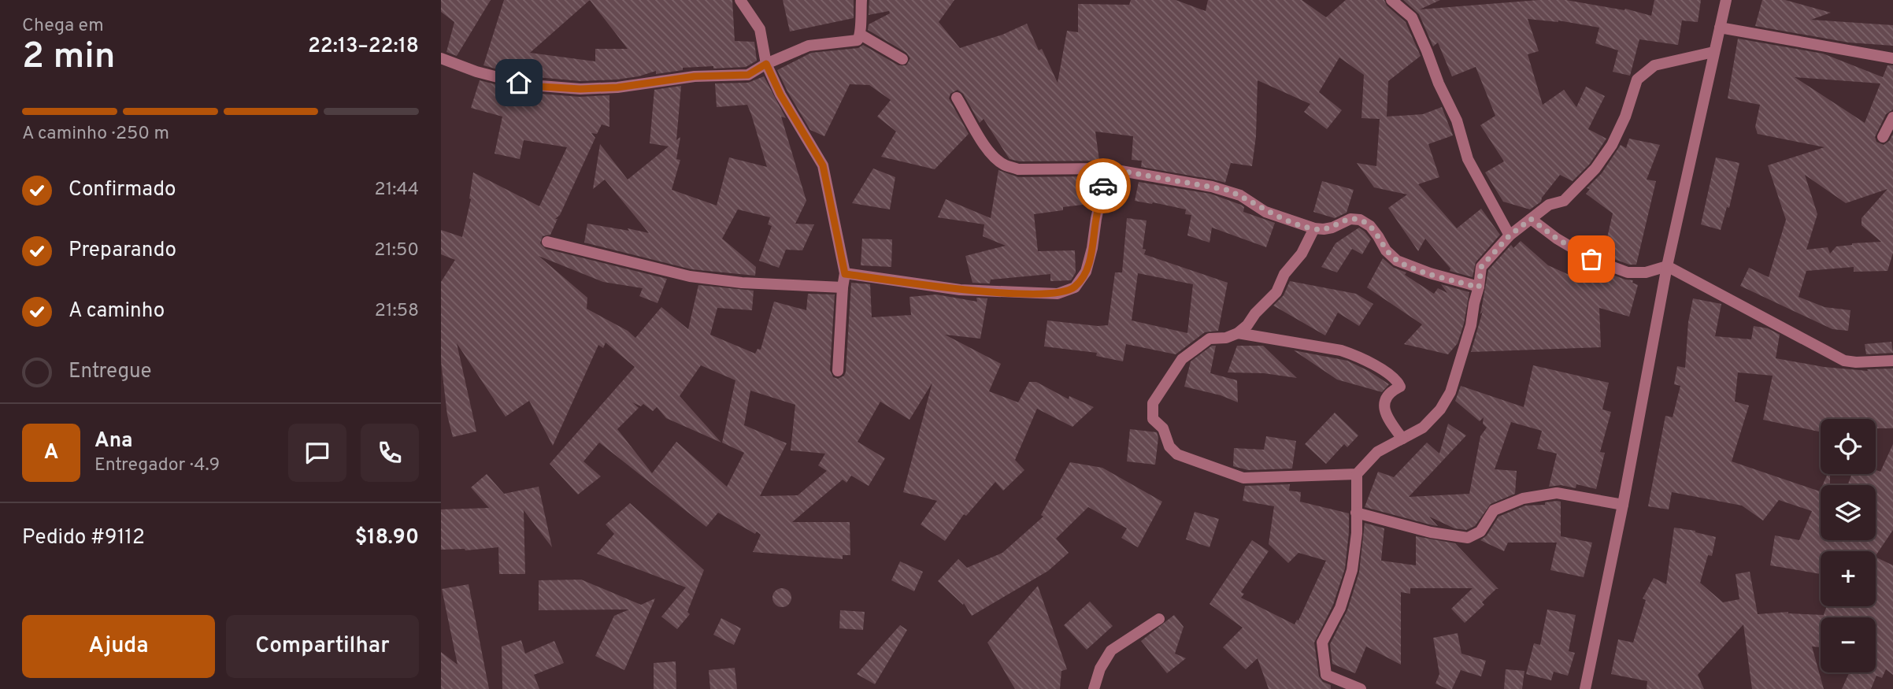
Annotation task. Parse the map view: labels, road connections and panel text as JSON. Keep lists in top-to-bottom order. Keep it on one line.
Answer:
{"page":{"heading":["2 min","Chega em","22:13–22:18"],"panel":["Ana","Entregador · 4.9","Pedido #9112","$18.90"],"bar":"A caminho · 250 m","list":[["Confirmado","21:44"],["Preparando","21:50"],["A caminho","21:58"],"Entregue"],"map_buttons":["+","−"],"round":"A","buttons":["Ajuda","Compartilhar"]}}
